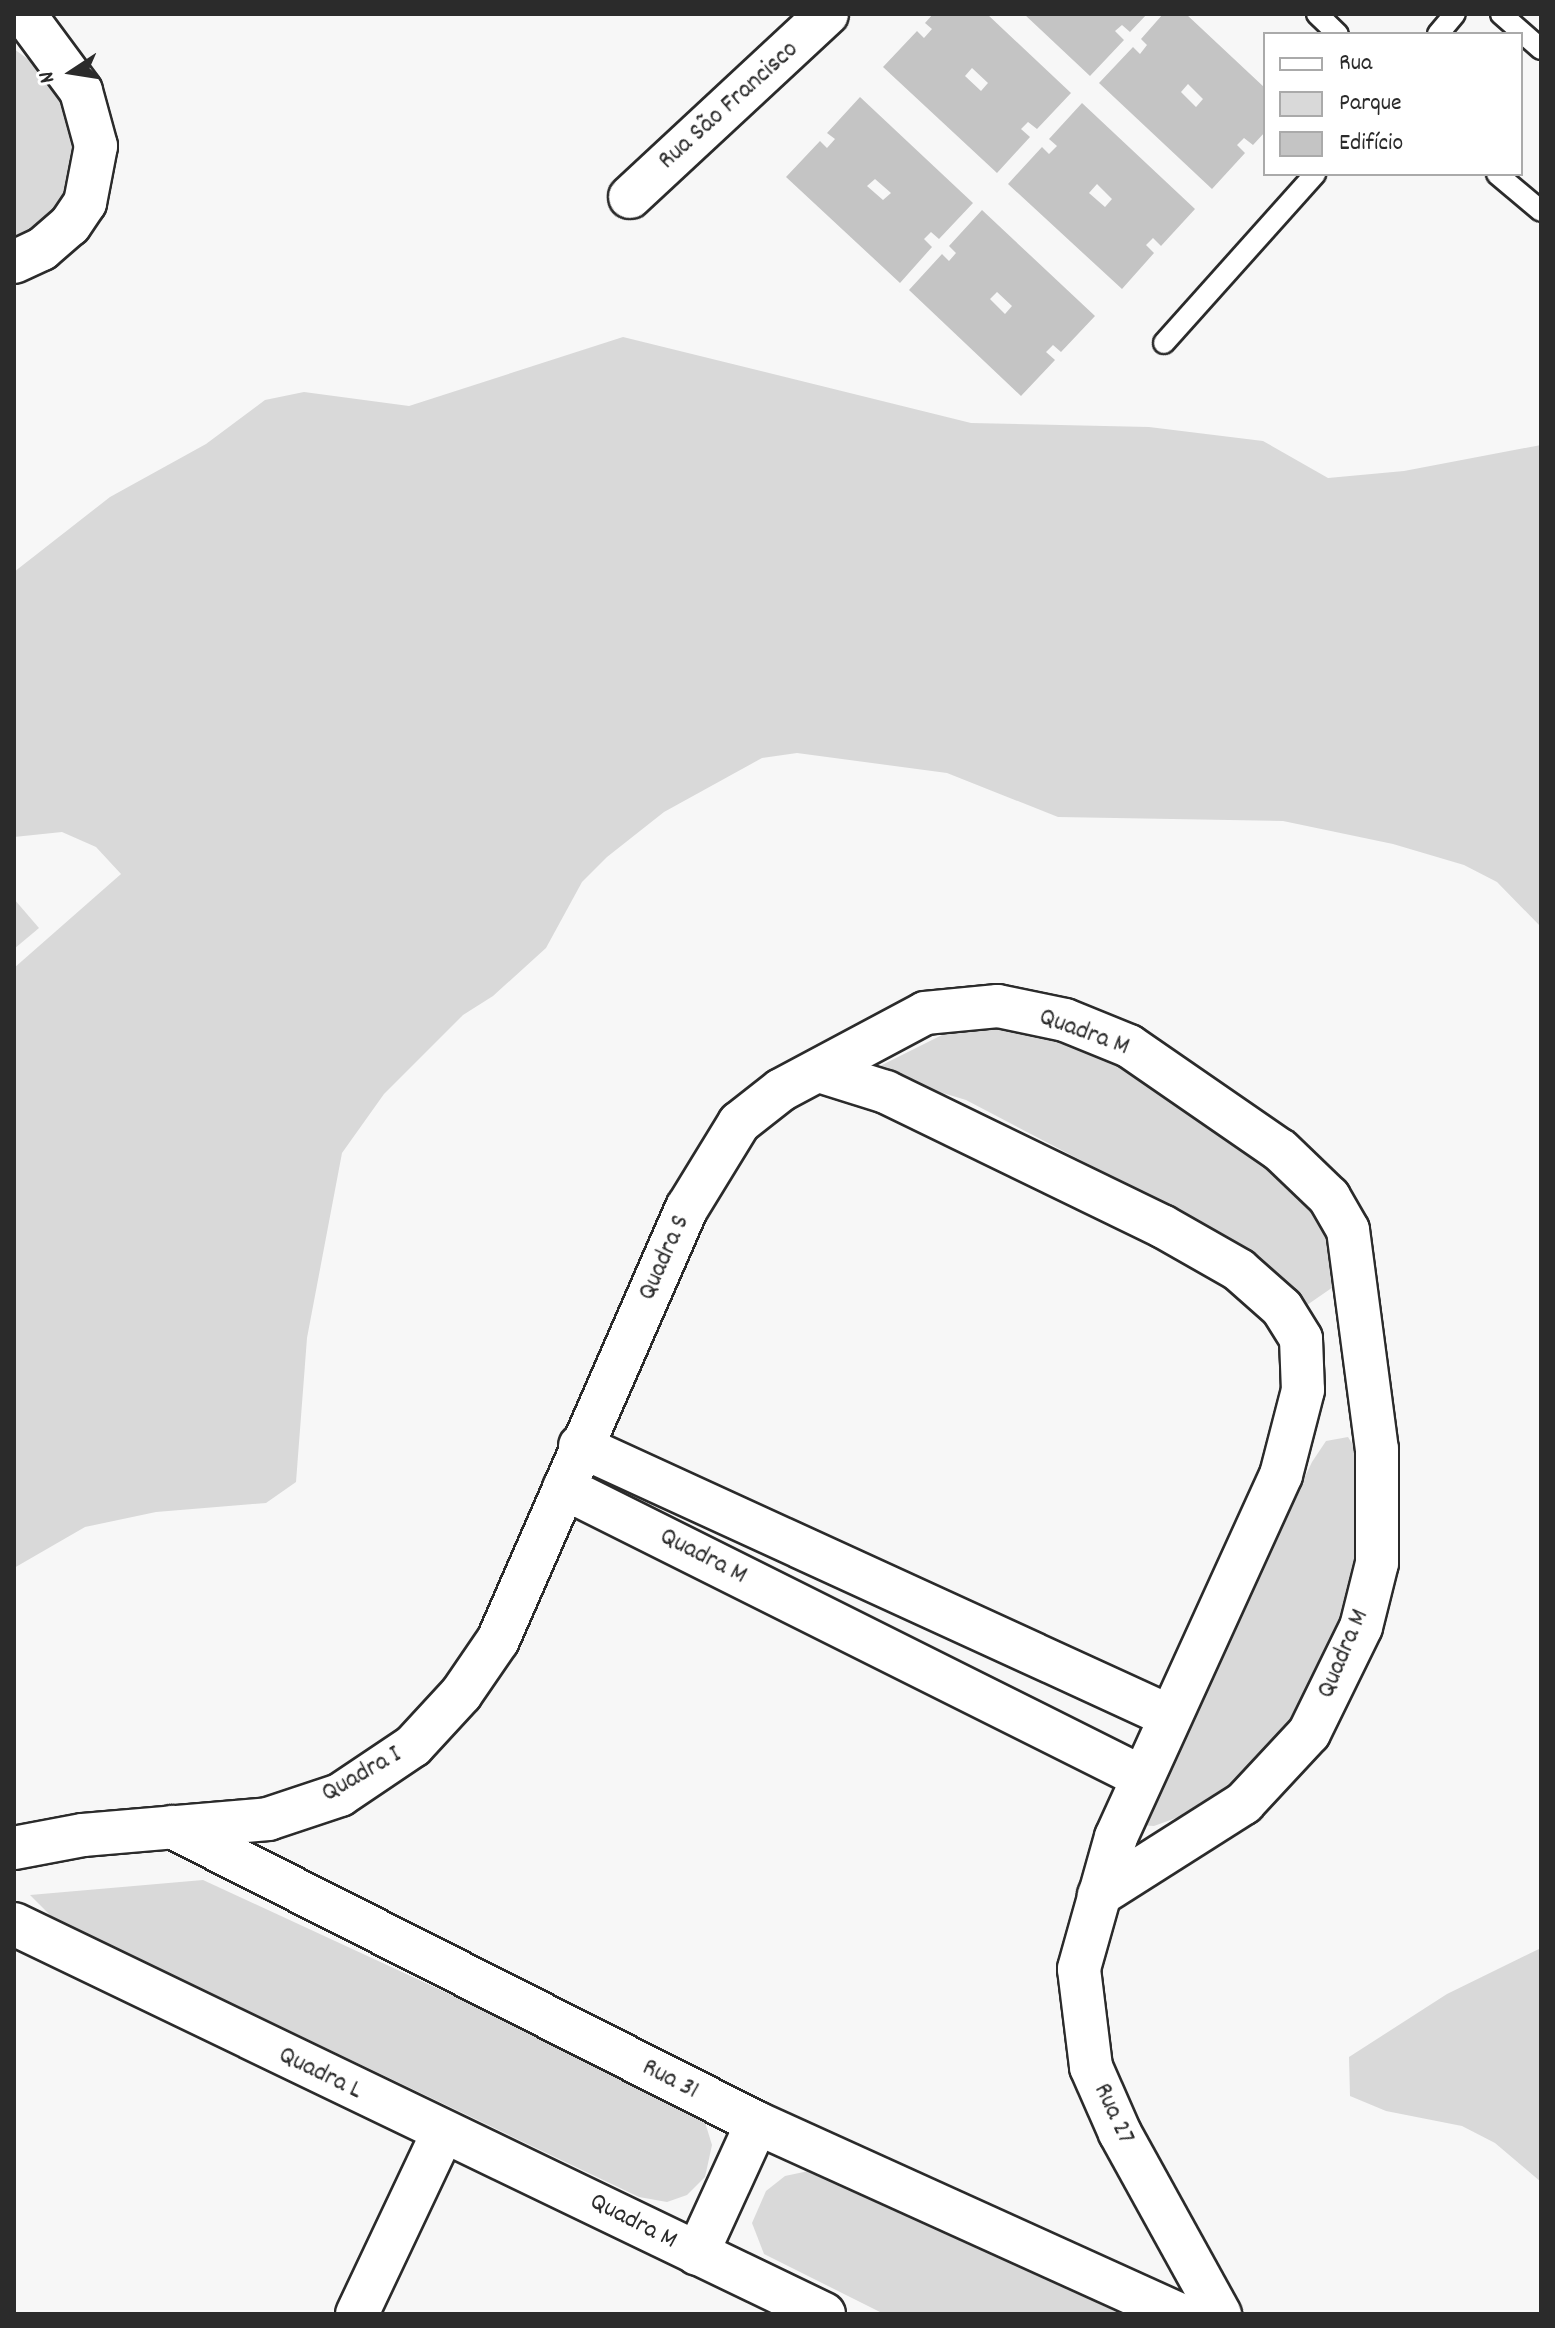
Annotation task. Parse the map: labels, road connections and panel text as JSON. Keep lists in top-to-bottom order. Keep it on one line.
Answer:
{"streets":{"street":["Rua São Francisco","Quadra M","Quadra S","Quadra I","Quadra L","Rua 31","Rua 27"]},"crossings":[["Quadra M","Quadra S"],["Quadra M","Quadra I"],["Quadra M","Quadra L"],["Quadra M","Rua 27"],["Quadra S","Quadra I"],["Quadra I","Rua 31"]],"legend":["Rua","Parque","Edifício"],"north":"left"}
